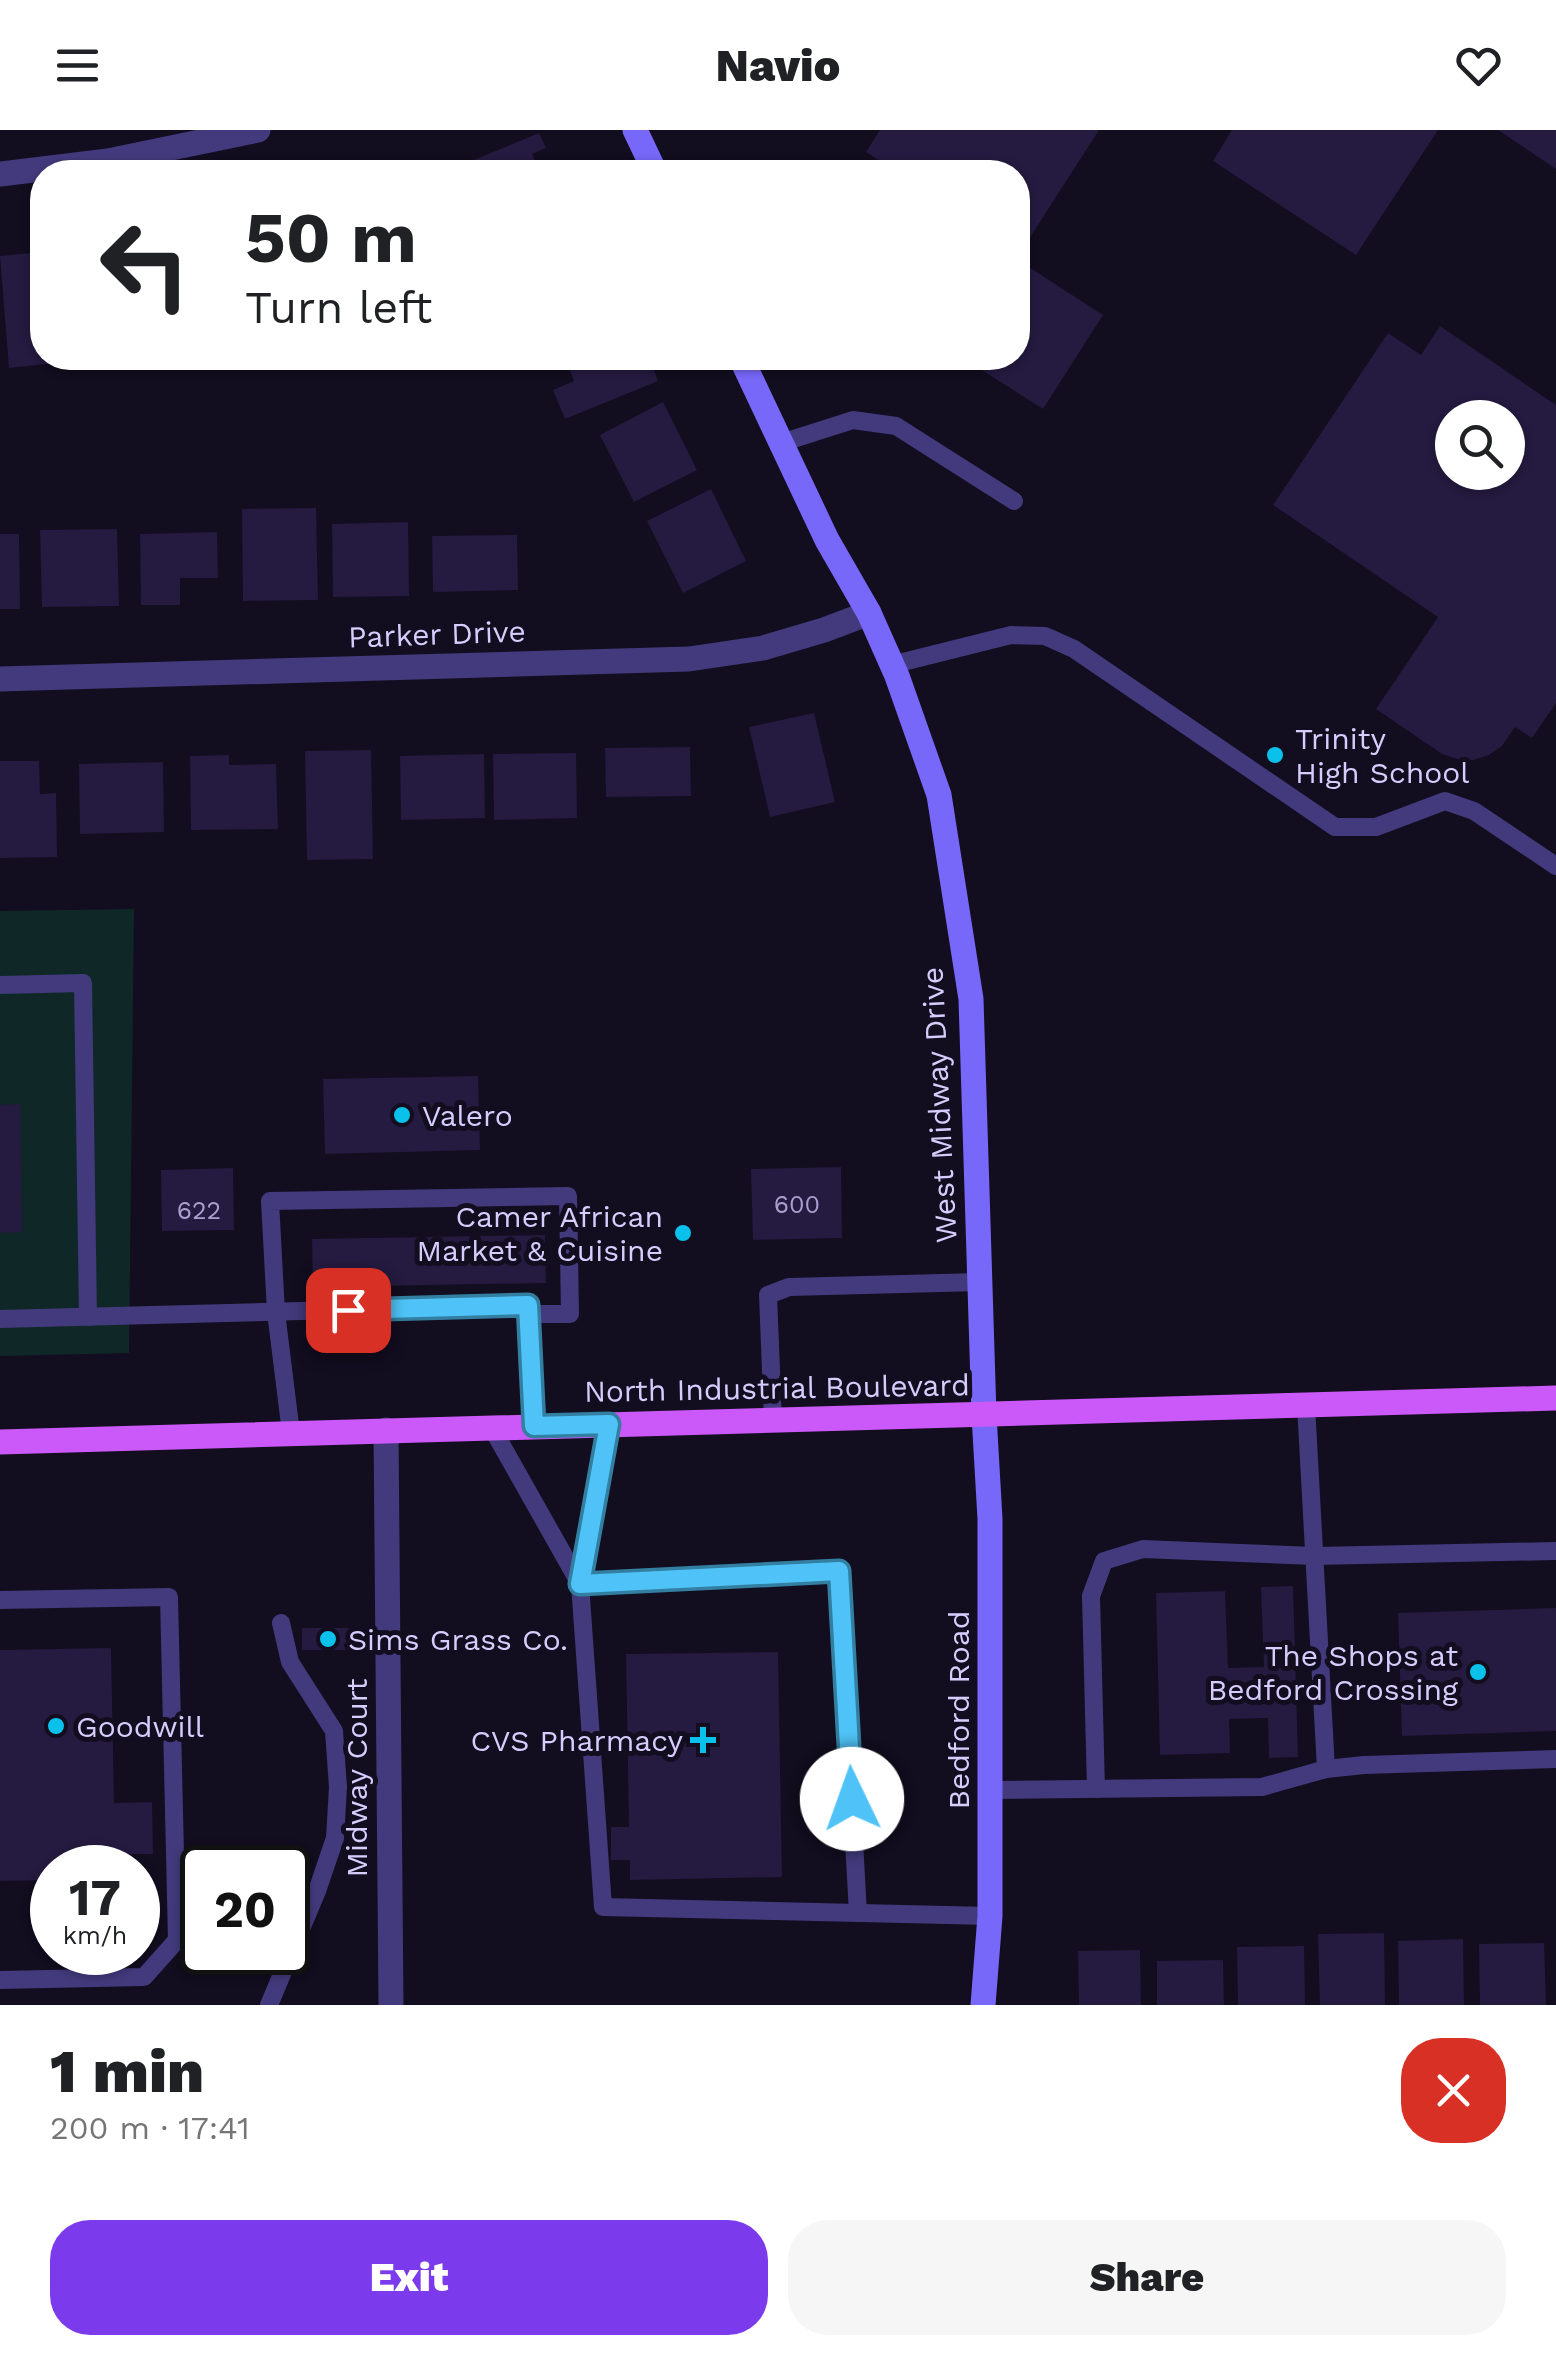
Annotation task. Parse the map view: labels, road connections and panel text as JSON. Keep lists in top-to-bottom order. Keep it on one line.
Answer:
{"streets":{"main road":["North Industrial Boulevard"],"street":["Parker Drive","West Midway Drive","Bedford Road","Midway Court"]},"crossings":[["Parker Drive","West Midway Drive"],["West Midway Drive","North Industrial Boulevard"],["West Midway Drive","Bedford Road"],["North Industrial Boulevard","Bedford Road"],["North Industrial Boulevard","Midway Court"]],"places":{"other":["Trinity High School","Valero","Camer African Market & Cuisine","Sims Grass Co.","The Shops at Bedford Crossing","Goodwill"],"health":["CVS Pharmacy"]},"house_numbers":["600","622"],"page":{"header":"Navio","turn":["50 m","Turn left"],"speed":"17 km/h","limit":"20","heading":["1 min","200 m · 17:41"],"buttons":["Exit","Share"]}}
